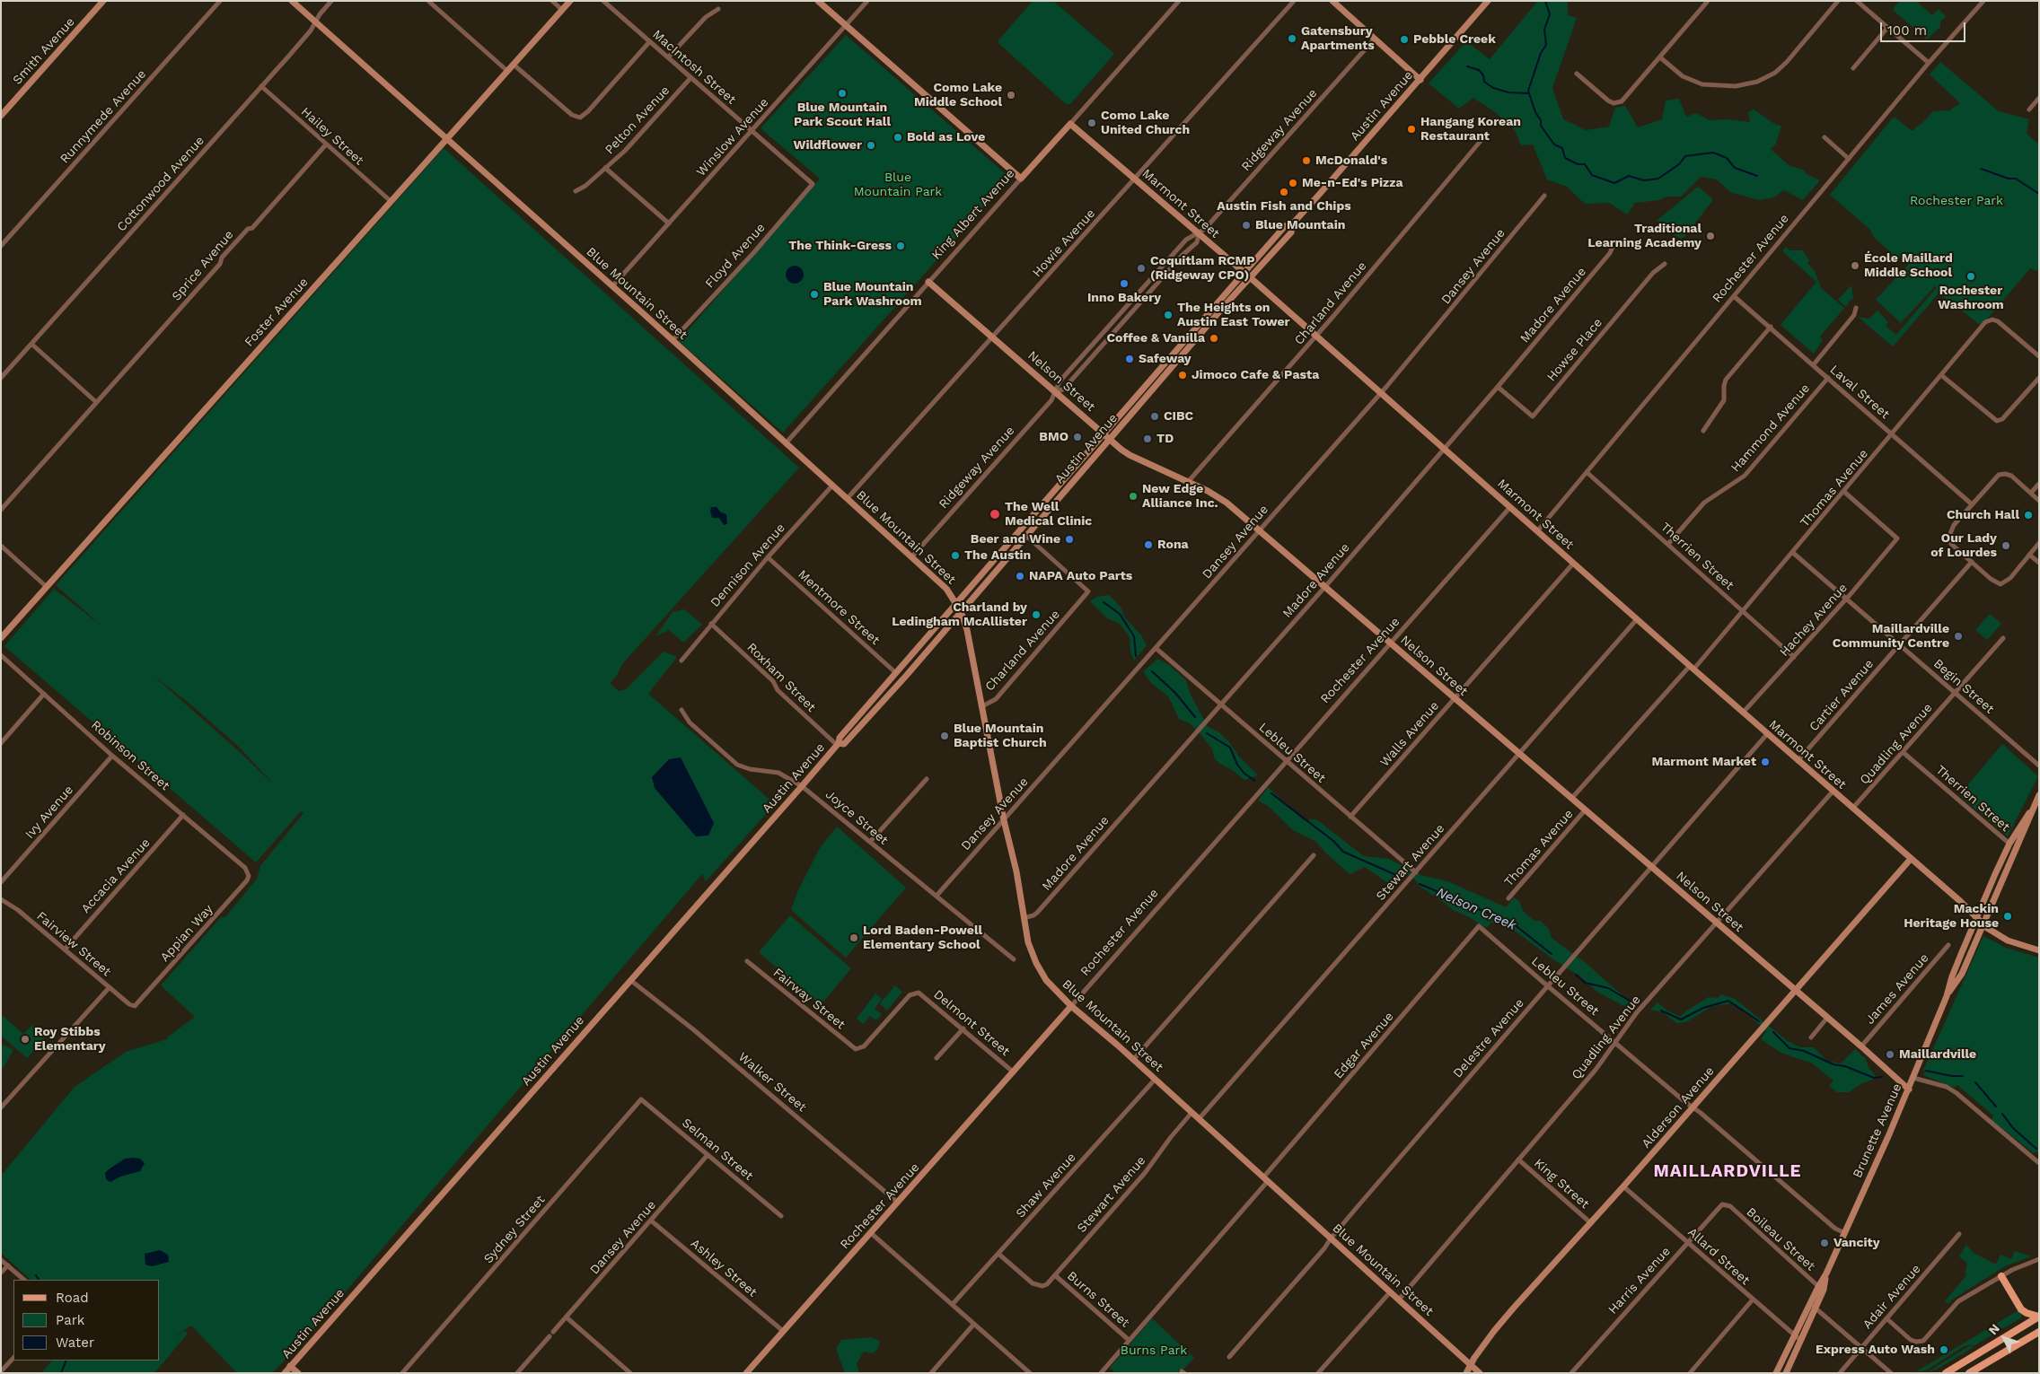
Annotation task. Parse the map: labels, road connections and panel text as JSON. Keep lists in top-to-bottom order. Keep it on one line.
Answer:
{"streets":{"main road":["Smith Avenue","Austin Avenue","Marmont Street","King Albert Avenue","Rochester Avenue","Blue Mountain Street","Foster Avenue","Nelson Street","Alderson Avenue","Brunette Avenue"],"street":["MacIntosh Street","Runnymede Avenue","Pelton Avenue","Ridgeway Avenue","Hailey Street","Winslow Avenue","Cottonwood Avenue","Howie Avenue","Floyd Avenue","Sprice Avenue","Dansey Avenue","Charland Avenue","Madore Avenue","Howse Place","Laval Street","Hammond Avenue","Thomas Avenue","Therrien Street","Dennison Avenue","Mentmore Street","Hachey Avenue","Roxham Street","Begin Street","Cartier Avenue","Walls Avenue","Quadling Avenue","Lebleu Street","Robinson Street","Ivy Avenue","Joyce Street","Stewart Avenue","Accacia Avenue","Appian Way","Fairview Street","James Avenue","Fairway Street","Delmont Street","Delestre Avenue","Edgar Avenue","Walker Street","Selman Street","King Street","Shaw Avenue","Sydney Street","Boileau Street","Allard Street","Ashley Street","Harris Avenue","Adair Avenue","Burns Street"]},"crossings":[["MacIntosh Street","Pelton Avenue"],["MacIntosh Street","Winslow Avenue"],["MacIntosh Street","Floyd Avenue"],["Austin Avenue","Marmont Street"],["Austin Avenue","Blue Mountain Street"],["Austin Avenue","Charland Avenue"],["Austin Avenue","Nelson Street"],["Austin Avenue","Mentmore Street"],["Austin Avenue","Roxham Street"],["Austin Avenue","Joyce Street"],["Austin Avenue","Walker Street"],["Ridgeway Avenue","Marmont Street"],["Ridgeway Avenue","Blue Mountain Street"],["Ridgeway Avenue","Nelson Street"],["Hailey Street","Cottonwood Avenue"],["Hailey Street","Sprice Avenue"],["Hailey Street","Foster Avenue"],["Winslow Avenue","Blue Mountain Street"],["Cottonwood Avenue","Blue Mountain Street"],["Marmont Street","King Albert Avenue"],["Marmont Street","Howie Avenue"],["Marmont Street","Rochester Avenue"],["Marmont Street","Dansey Avenue"],["Marmont Street","Charland Avenue"],["Marmont Street","Madore Avenue"],["Marmont Street","Thomas Avenue"],["Marmont Street","Hachey Avenue"],["Marmont Street","Cartier Avenue"],["Marmont Street","Walls Avenue"],["Marmont Street","Quadling Avenue"],["Marmont Street","Stewart Avenue"],["Marmont Street","Delestre Avenue"],["Marmont Street","Alderson Avenue"],["Marmont Street","Brunette Avenue"],["King Albert Avenue","Blue Mountain Street"],["King Albert Avenue","Nelson Street"],["Howie Avenue","Blue Mountain Street"],["Howie Avenue","Nelson Street"],["Floyd Avenue","Blue Mountain Street"],["Rochester Avenue","Blue Mountain Street"],["Rochester Avenue","Nelson Street"],["Rochester Avenue","Laval Street"],["Rochester Avenue","Therrien Street"],["Rochester Avenue","Lebleu Street"],["Rochester Avenue","Delmont Street"],["Rochester Avenue","Walker Street"],["Rochester Avenue","Ashley Street"],["Dansey Avenue","Blue Mountain Street"],["Dansey Avenue","Nelson Street"],["Dansey Avenue","Lebleu Street"],["Dansey Avenue","Joyce Street"],["Dansey Avenue","Selman Street"],["Dansey Avenue","Ashley Street"],["Blue Mountain Street","Charland Avenue"],["Blue Mountain Street","Madore Avenue"],["Blue Mountain Street","Foster Avenue"],["Blue Mountain Street","Dennison Avenue"],["Blue Mountain Street","Quadling Avenue"],["Blue Mountain Street","Stewart Avenue"],["Blue Mountain Street","Delestre Avenue"],["Blue Mountain Street","Edgar Avenue"],["Blue Mountain Street","Alderson Avenue"],["Blue Mountain Street","Shaw Avenue"],["Charland Avenue","Nelson Street"],["Madore Avenue","Howse Place"],["Madore Avenue","Nelson Street"],["Madore Avenue","Lebleu Street"],["Nelson Street","Thomas Avenue"],["Nelson Street","Walls Avenue"],["Nelson Street","Quadling Avenue"],["Nelson Street","Stewart Avenue"],["Nelson Street","James Avenue"],["Nelson Street","Delestre Avenue"],["Nelson Street","Alderson Avenue"],["Nelson Street","Brunette Avenue"],["Laval Street","Hammond Avenue"],["Laval Street","Thomas Avenue"],["Hammond Avenue","Therrien Street"],["Thomas Avenue","Therrien Street"],["Thomas Avenue","Hachey Avenue"],["Thomas Avenue","Begin Street"],["Therrien Street","Hachey Avenue"],["Therrien Street","Quadling Avenue"],["Therrien Street","Brunette Avenue"],["Dennison Avenue","Mentmore Street"],["Dennison Avenue","Roxham Street"],["Hachey Avenue","Begin Street"],["Begin Street","Cartier Avenue"],["Begin Street","Quadling Avenue"],["Walls Avenue","Lebleu Street"],["Quadling Avenue","Lebleu Street"],["Quadling Avenue","King Street"],["Lebleu Street","Stewart Avenue"],["Lebleu Street","Delestre Avenue"],["Lebleu Street","Edgar Avenue"],["Lebleu Street","Alderson Avenue"],["Lebleu Street","Brunette Avenue"],["Robinson Street","Ivy Avenue"],["Robinson Street","Accacia Avenue"],["Robinson Street","Appian Way"],["Stewart Avenue","Shaw Avenue"],["Stewart Avenue","Burns Street"],["Accacia Avenue","Fairview Street"],["Appian Way","Fairview Street"],["Fairway Street","Delmont Street"],["Edgar Avenue","Burns Street"],["Alderson Avenue","King Street"],["Alderson Avenue","Allard Street"],["Brunette Avenue","Boileau Street"],["Brunette Avenue","Allard Street"],["Selman Street","Sydney Street"],["Boileau Street","Harris Avenue"],["Allard Street","Harris Avenue"]],"districts":["MAILLARDVILLE"],"water":["Nelson Creek"],"parks":["Blue Mountain Park","Rochester Park","Burns Park"],"places":["Gatensbury Apartments","Pebble Creek","Blue Mountain Park Scout Hall","Como Lake Middle School","Como Lake United Church","Hangang Korean Restaurant","Bold as Love","Wildflower","McDonald's","Me-n-Ed's Pizza","Austin Fish and Chips","Blue Mountain","Traditional Learning Academy","The Think-Gress","École Maillard Middle School","Coquitlam RCMP (Ridgeway CPO)","Rochester Washroom","Inno Bakery","Blue Mountain Park Washroom","The Heights on Austin East Tower","Coffee & Vanilla","Safeway","Jimoco Cafe & Pasta","CIBC","BMO","TD","New Edge Alliance Inc.","The Well Medical Clinic","Church Hall","Beer and Wine","Rona","Our Lady of Lourdes","The Austin","NAPA Auto Parts","Charland by Ledingham McAllister","Maillardville Community Centre","Blue Mountain Baptist Church","Marmont Market","Mackin Heritage House","Lord Baden-Powell Elementary School","Roy Stibbs Elementary","Maillardville","Vancity","Express Auto Wash"],"legend":["Road","Park","Water"],"scale_bar":"100 m","north":"top left"}
